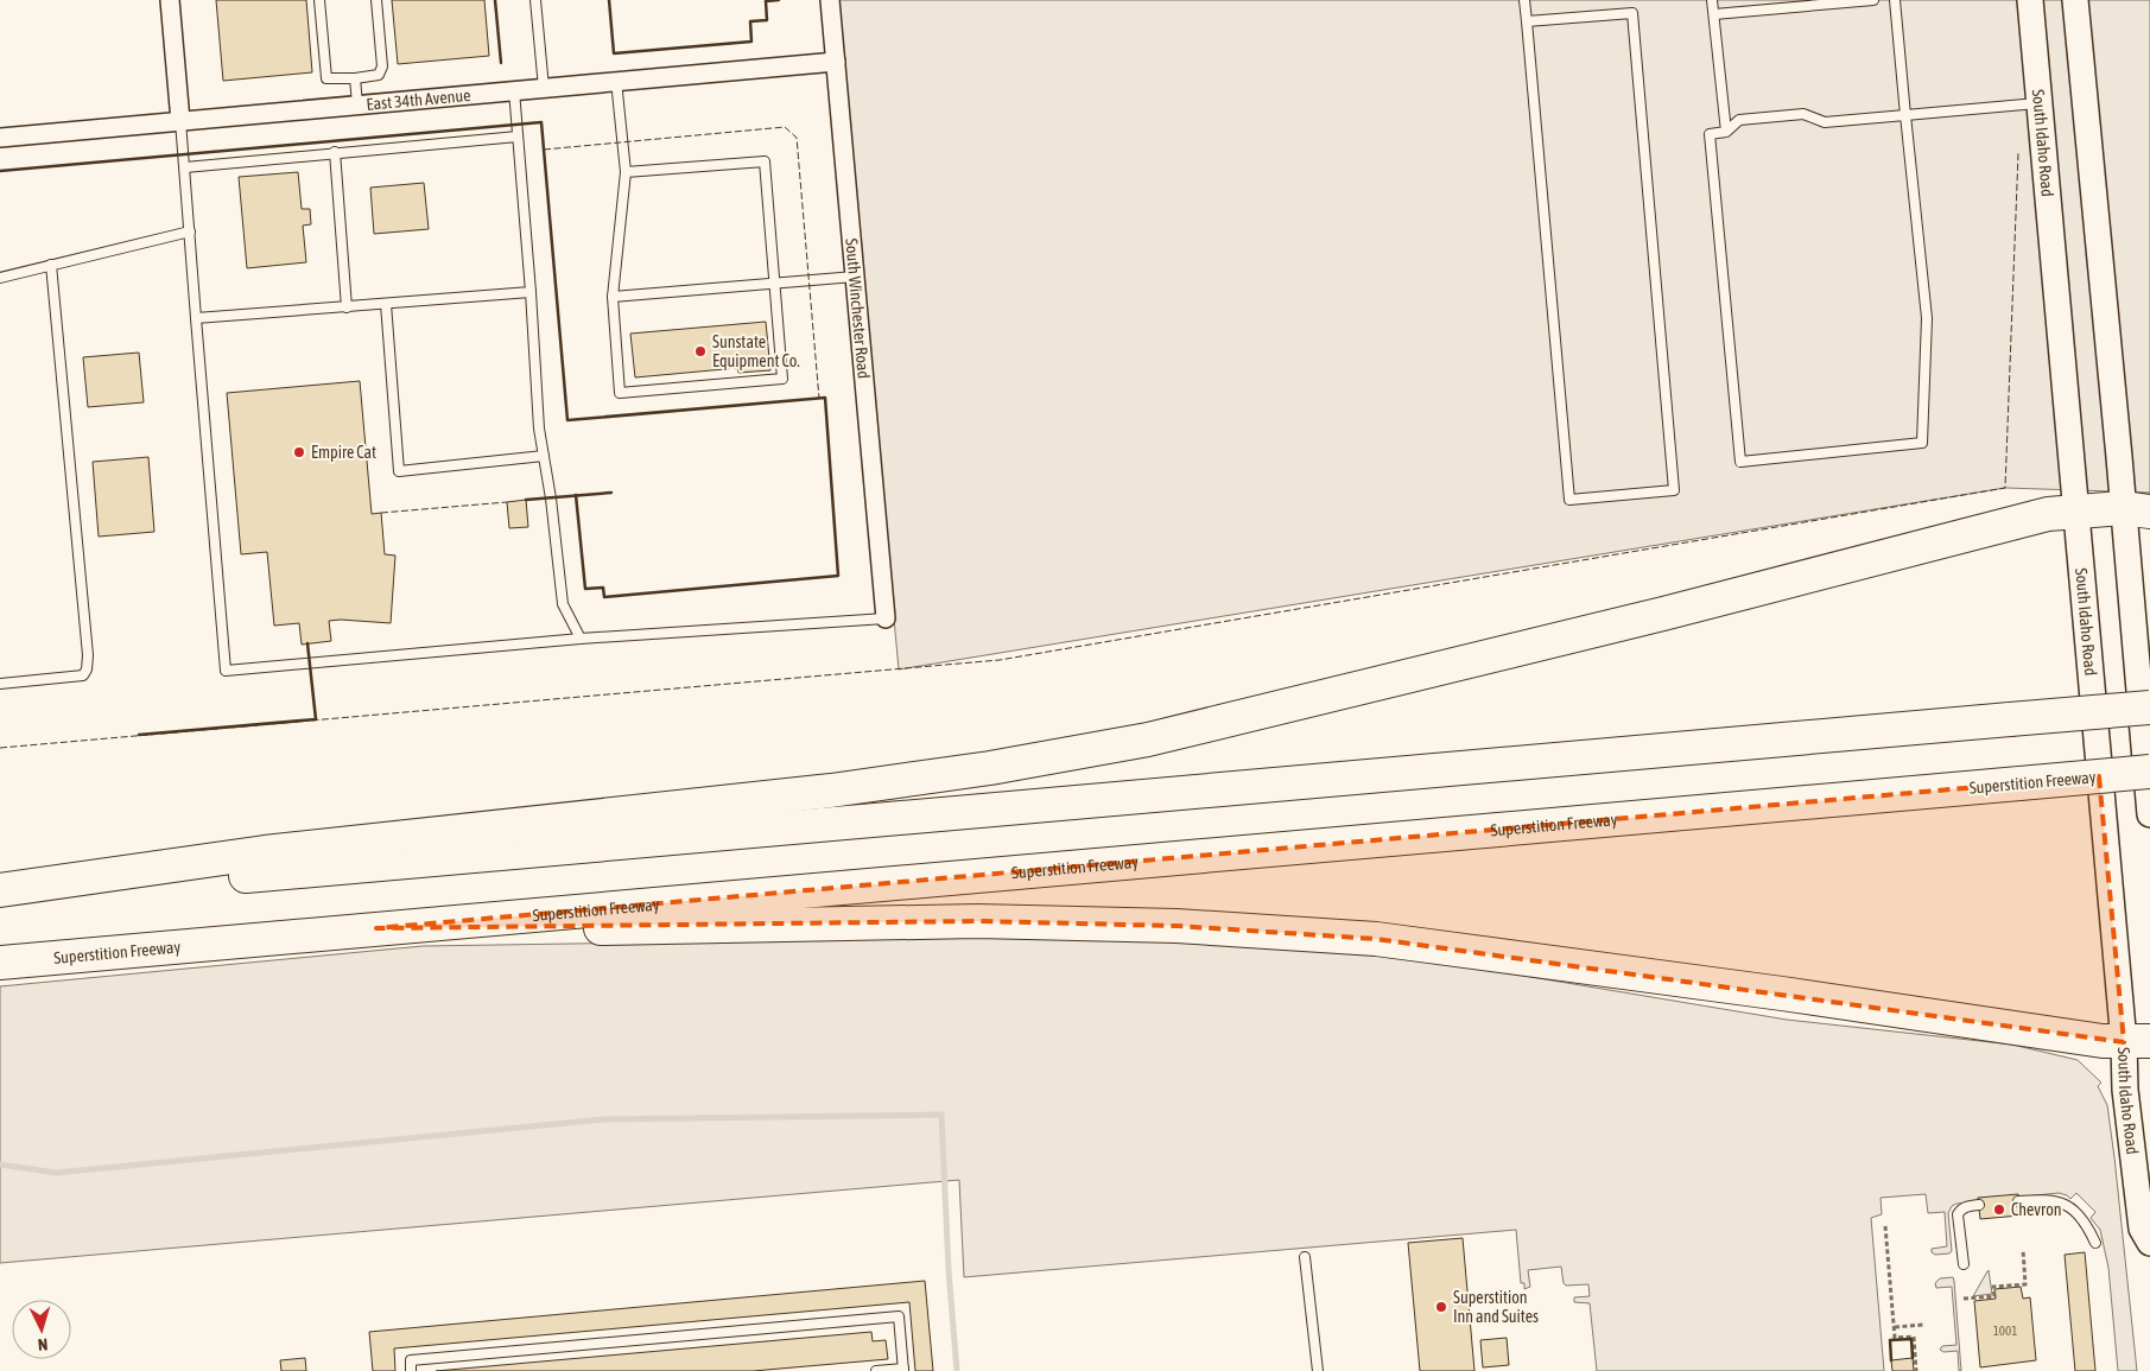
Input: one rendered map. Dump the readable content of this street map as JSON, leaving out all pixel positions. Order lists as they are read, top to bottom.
{
  "streets": {
    "highway": ["Superstition Freeway"],
    "main road": ["South Idaho Road"],
    "street": ["East 34th Avenue", "South Winchester Road"]
  },
  "crossings": [
    ["East 34th Avenue", "South Winchester Road"]
  ],
  "places": [
    "Sunstate Equipment Co.",
    "Empire Cat",
    "Chevron",
    "Superstition Inn and Suites"
  ],
  "house_numbers": ["1001"],
  "north": "bottom"
}
